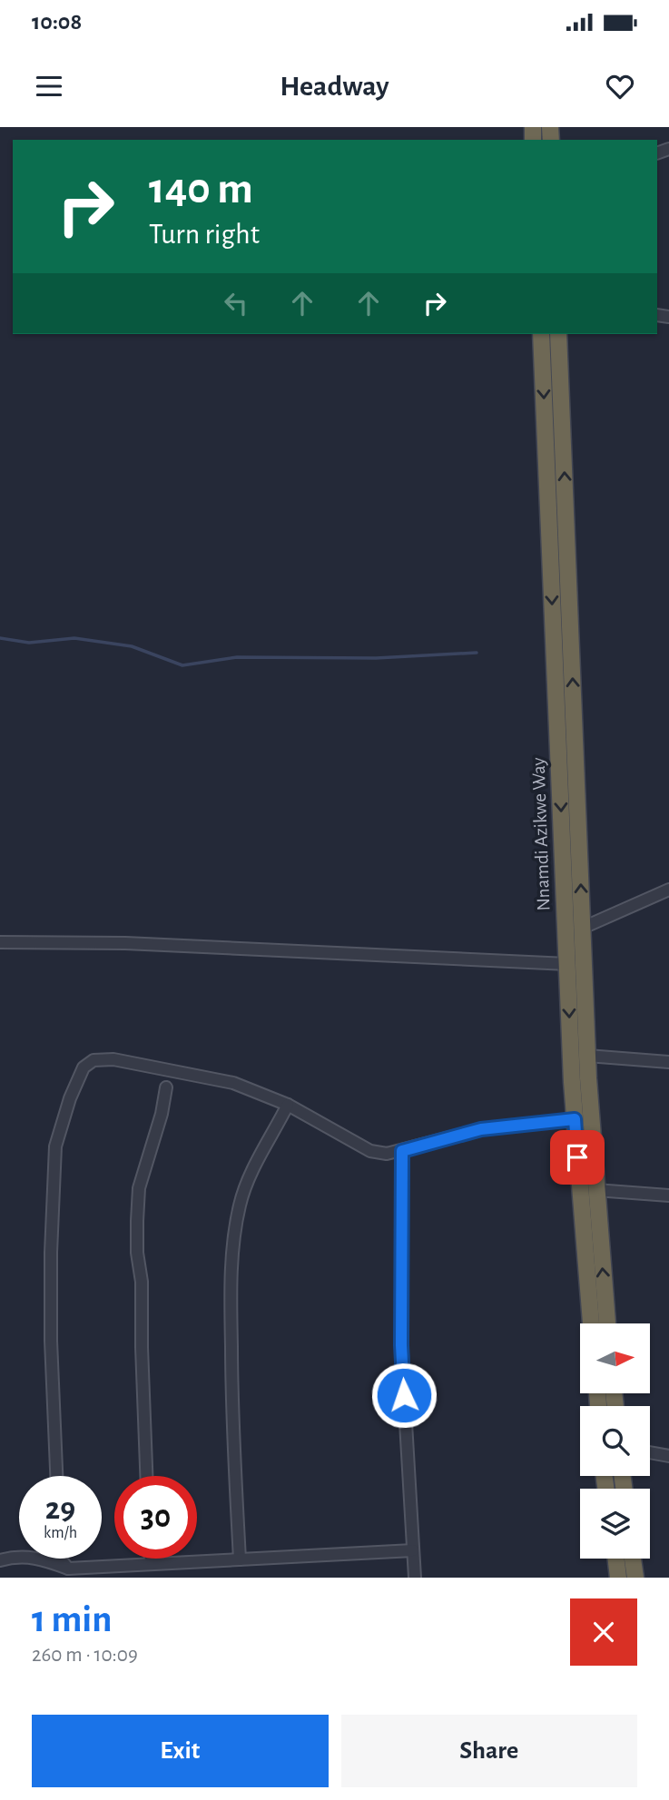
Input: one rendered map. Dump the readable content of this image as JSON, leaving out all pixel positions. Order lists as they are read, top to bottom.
{
  "streets": {
    "highway": ["Nnamdi Azikwe Way"]
  },
  "north": "right",
  "page": {
    "status": "10:08",
    "header": "Headway",
    "turn": ["140 m", "Turn right"],
    "speed": "29 km/h",
    "limit": "30",
    "heading": ["1 min", "260 m · 10:09"],
    "buttons": ["Exit", "Share"]
  }
}
